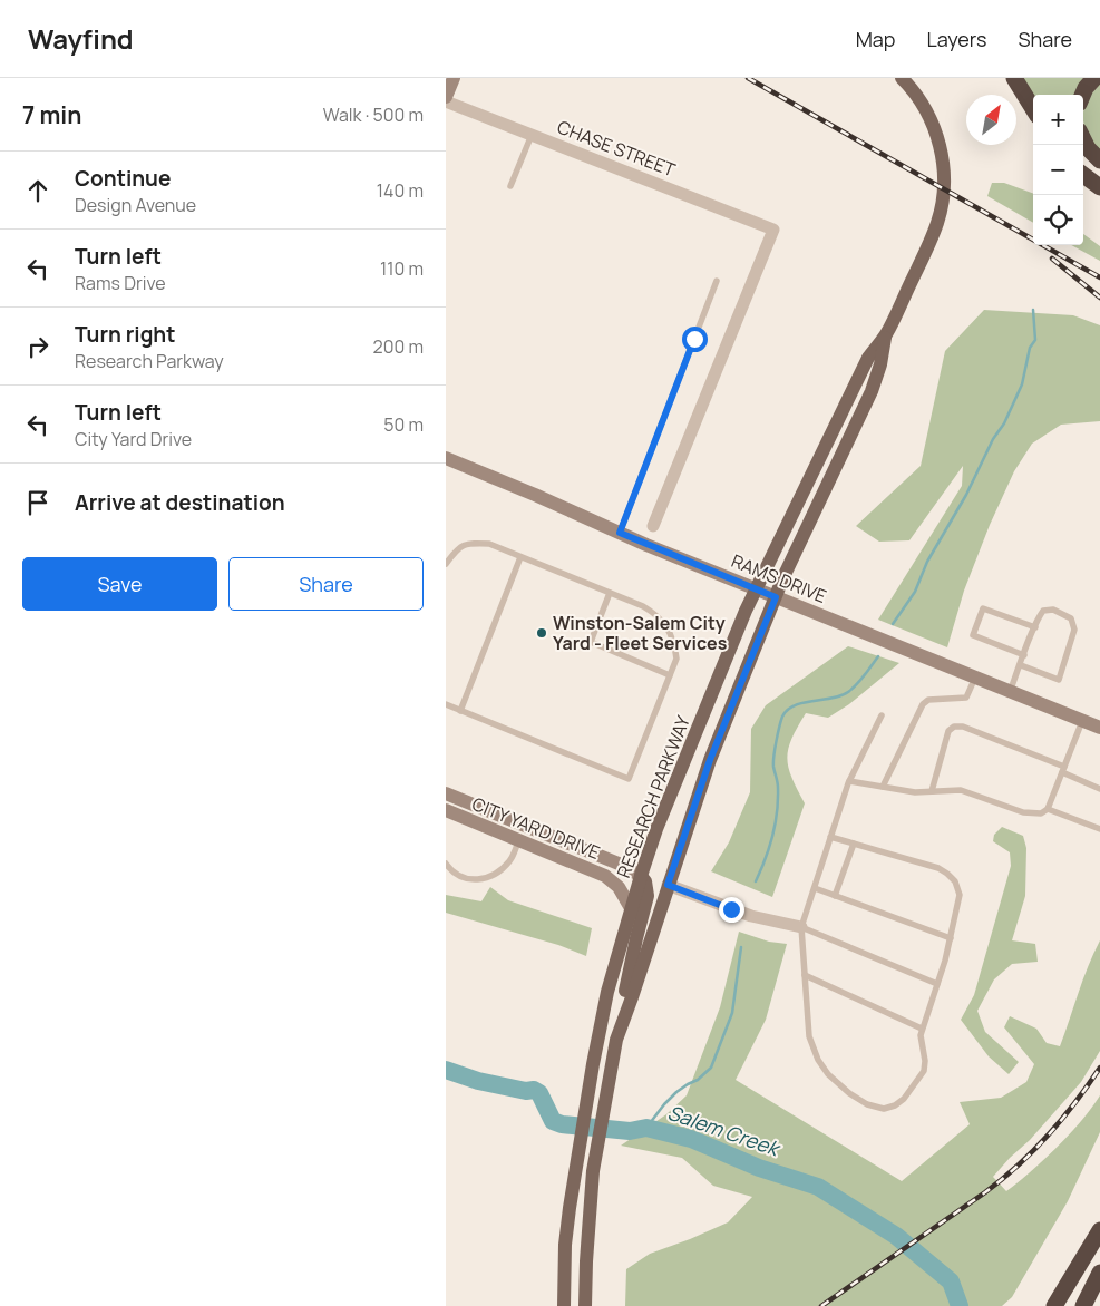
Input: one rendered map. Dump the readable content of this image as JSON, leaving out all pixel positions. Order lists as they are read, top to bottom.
{
  "streets": {
    "main road": ["RAMS DRIVE", "RESEARCH PARKWAY", "CITY YARD DRIVE"],
    "street": ["CHASE STREET"]
  },
  "crossings": [
    ["RAMS DRIVE", "RESEARCH PARKWAY"],
    ["RESEARCH PARKWAY", "CITY YARD DRIVE"]
  ],
  "water": ["Salem Creek"],
  "places": ["Winston-Salem City Yard - Fleet Services"],
  "north": "top right",
  "page": {
    "header": "Wayfind",
    "nav": ["Map", "Layers", "Share"],
    "heading": ["7 min", "Walk · 500 m"],
    "map_buttons": ["+", "−"],
    "list": [
      ["Continue", "Design Avenue", "140 m"],
      ["Turn left", "Rams Drive", "110 m"],
      ["Turn right", "Research Parkway", "200 m"],
      ["Turn left", "City Yard Drive", "50 m"],
      "Arrive at destination"
    ],
    "buttons": ["Save", "Share"]
  }
}
